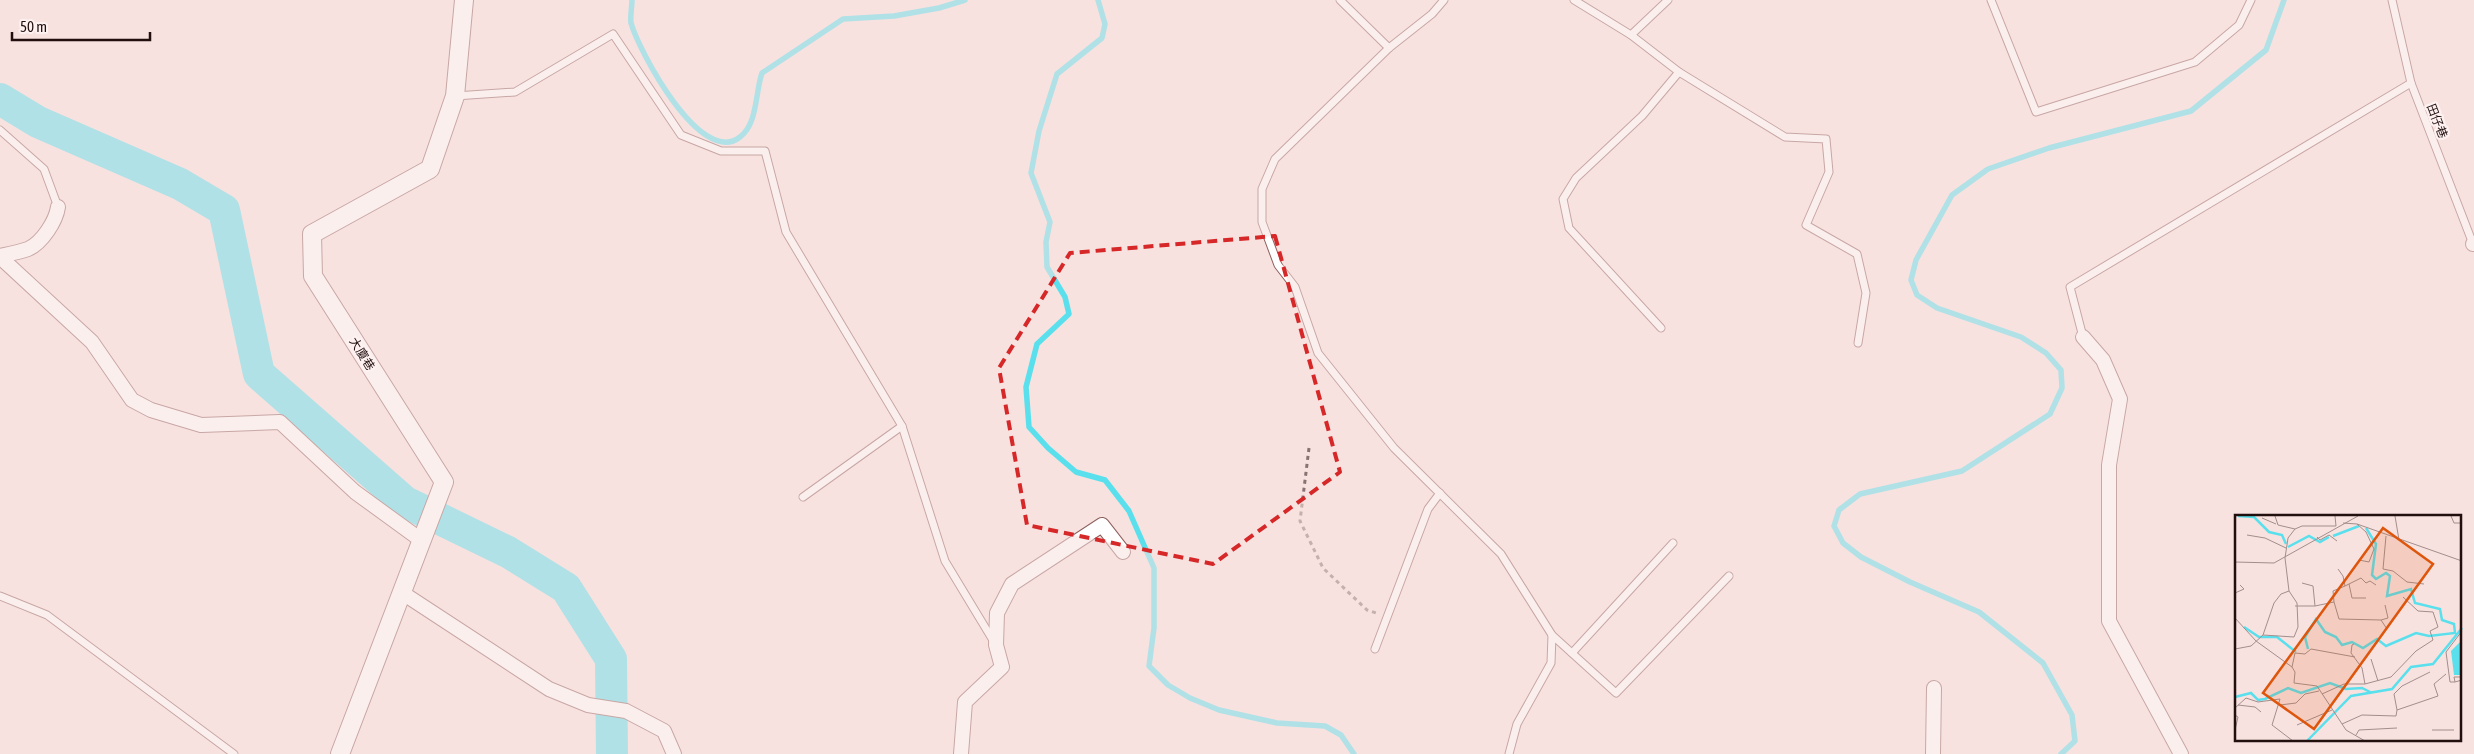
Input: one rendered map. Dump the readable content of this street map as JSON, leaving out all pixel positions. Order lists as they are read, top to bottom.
{
  "streets": {
    "street": ["大廈巷"],
    "lane": ["田仔巷"]
  },
  "scale_bar": "50 m"
}
